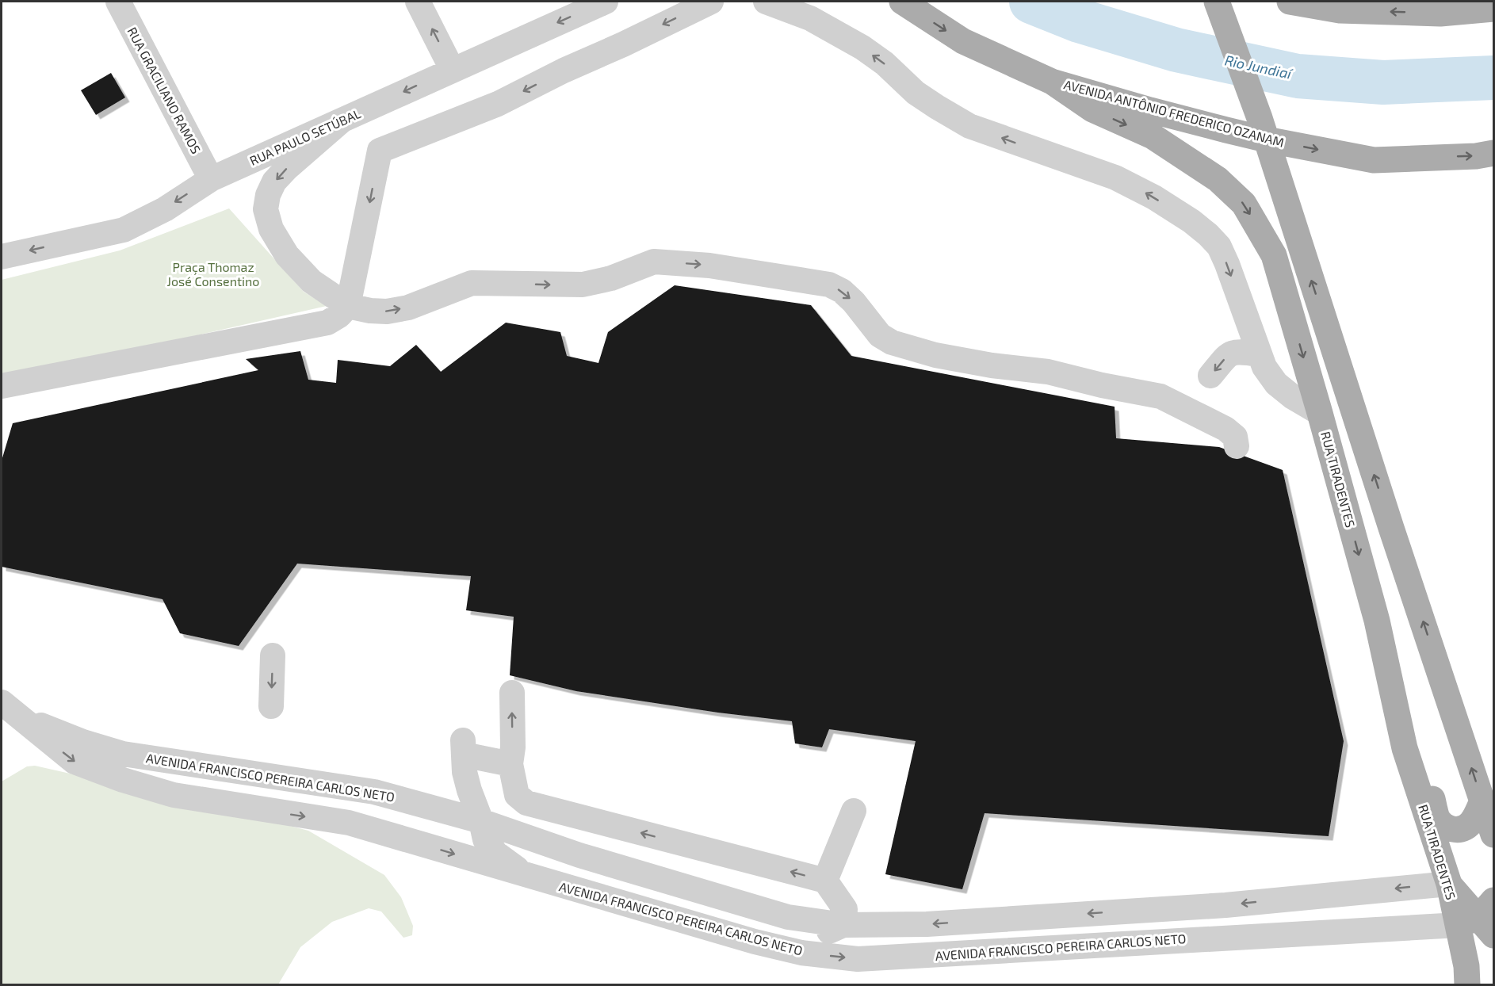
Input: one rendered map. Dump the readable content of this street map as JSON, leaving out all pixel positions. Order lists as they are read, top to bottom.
{
  "streets": {
    "main road": ["AVENIDA ANTÔNIO FREDERICO OZANAM", "RUA TIRADENTES"],
    "street": ["RUA GRACILIANO RAMOS", "RUA PAULO SETÚBAL", "AVENIDA FRANCISCO PEREIRA CARLOS NETO"]
  },
  "crossings": [
    ["RUA GRACILIANO RAMOS", "RUA PAULO SETÚBAL"],
    ["AVENIDA ANTÔNIO FREDERICO OZANAM", "RUA TIRADENTES"],
    ["RUA TIRADENTES", "AVENIDA FRANCISCO PEREIRA CARLOS NETO"]
  ],
  "water": ["Rio Jundiaí"],
  "parks": ["Praça Thomaz José Consentino"]
}
